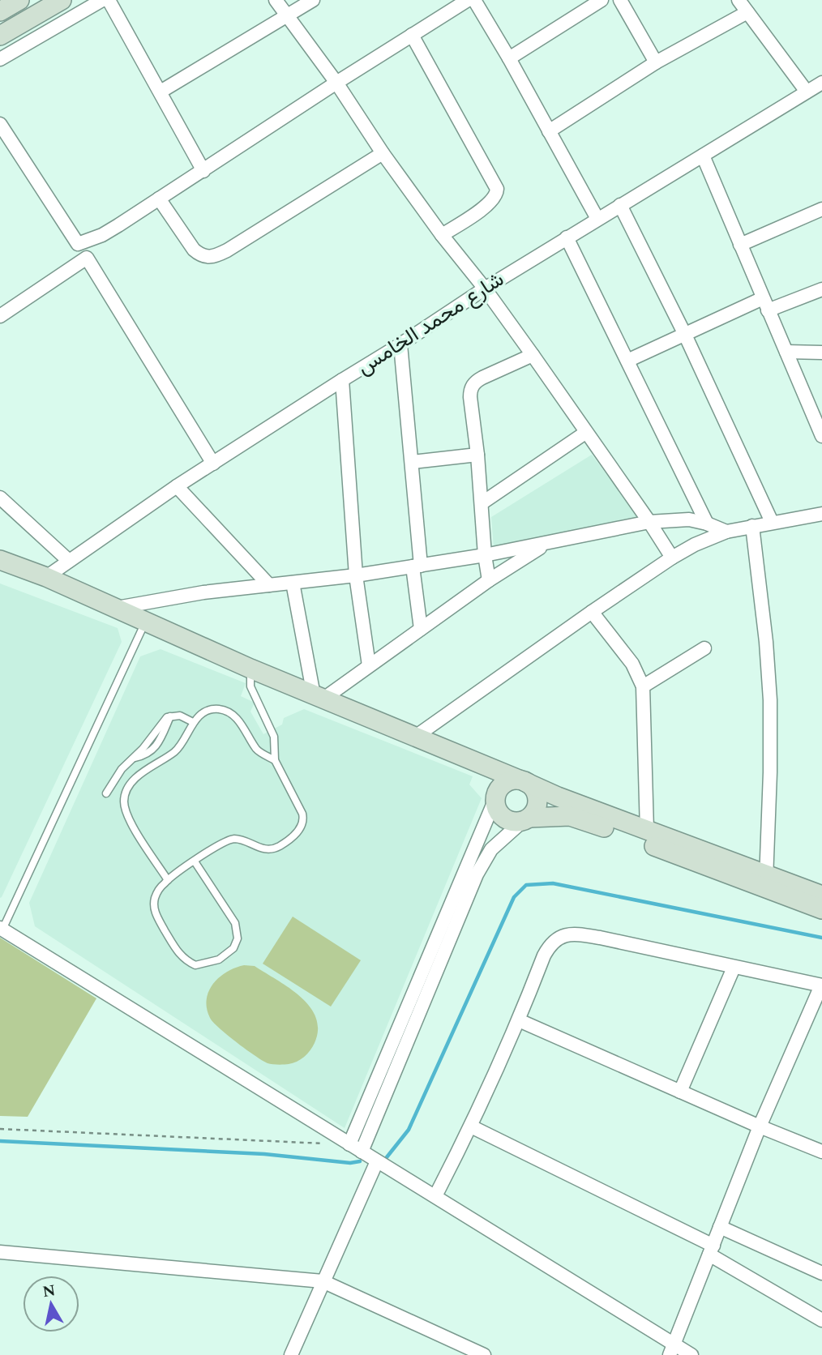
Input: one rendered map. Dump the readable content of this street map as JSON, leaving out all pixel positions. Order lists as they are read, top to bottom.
{
  "streets": {
    "street": ["شارع محمد الخامس"]
  },
  "north": "top"
}
